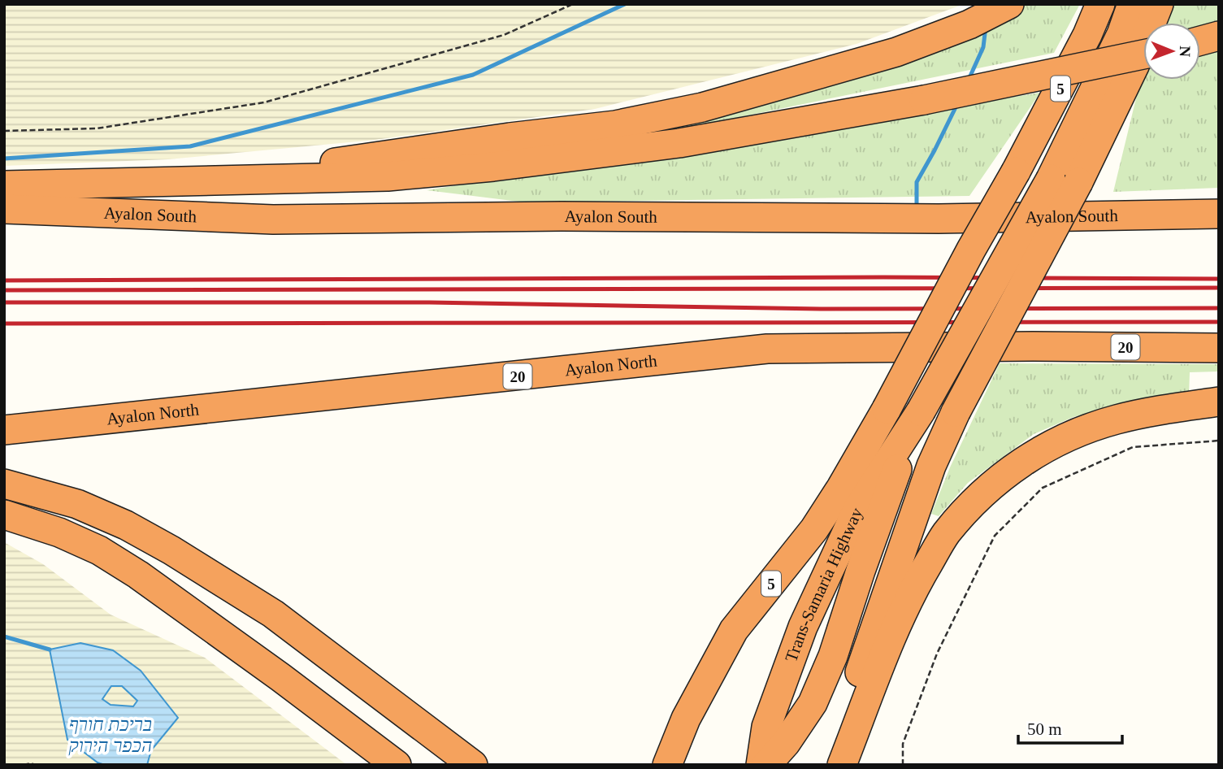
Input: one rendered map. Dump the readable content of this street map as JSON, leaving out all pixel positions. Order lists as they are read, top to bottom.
{
  "streets": {
    "highway": [
      "5",
      "Ayalon South",
      "20",
      "Ayalon North",
      "Trans-Samaria Highway"
    ]
  },
  "water": ["בריכת חורף הכפר הירוק"],
  "scale_bar": "50 m",
  "north": "right"
}
